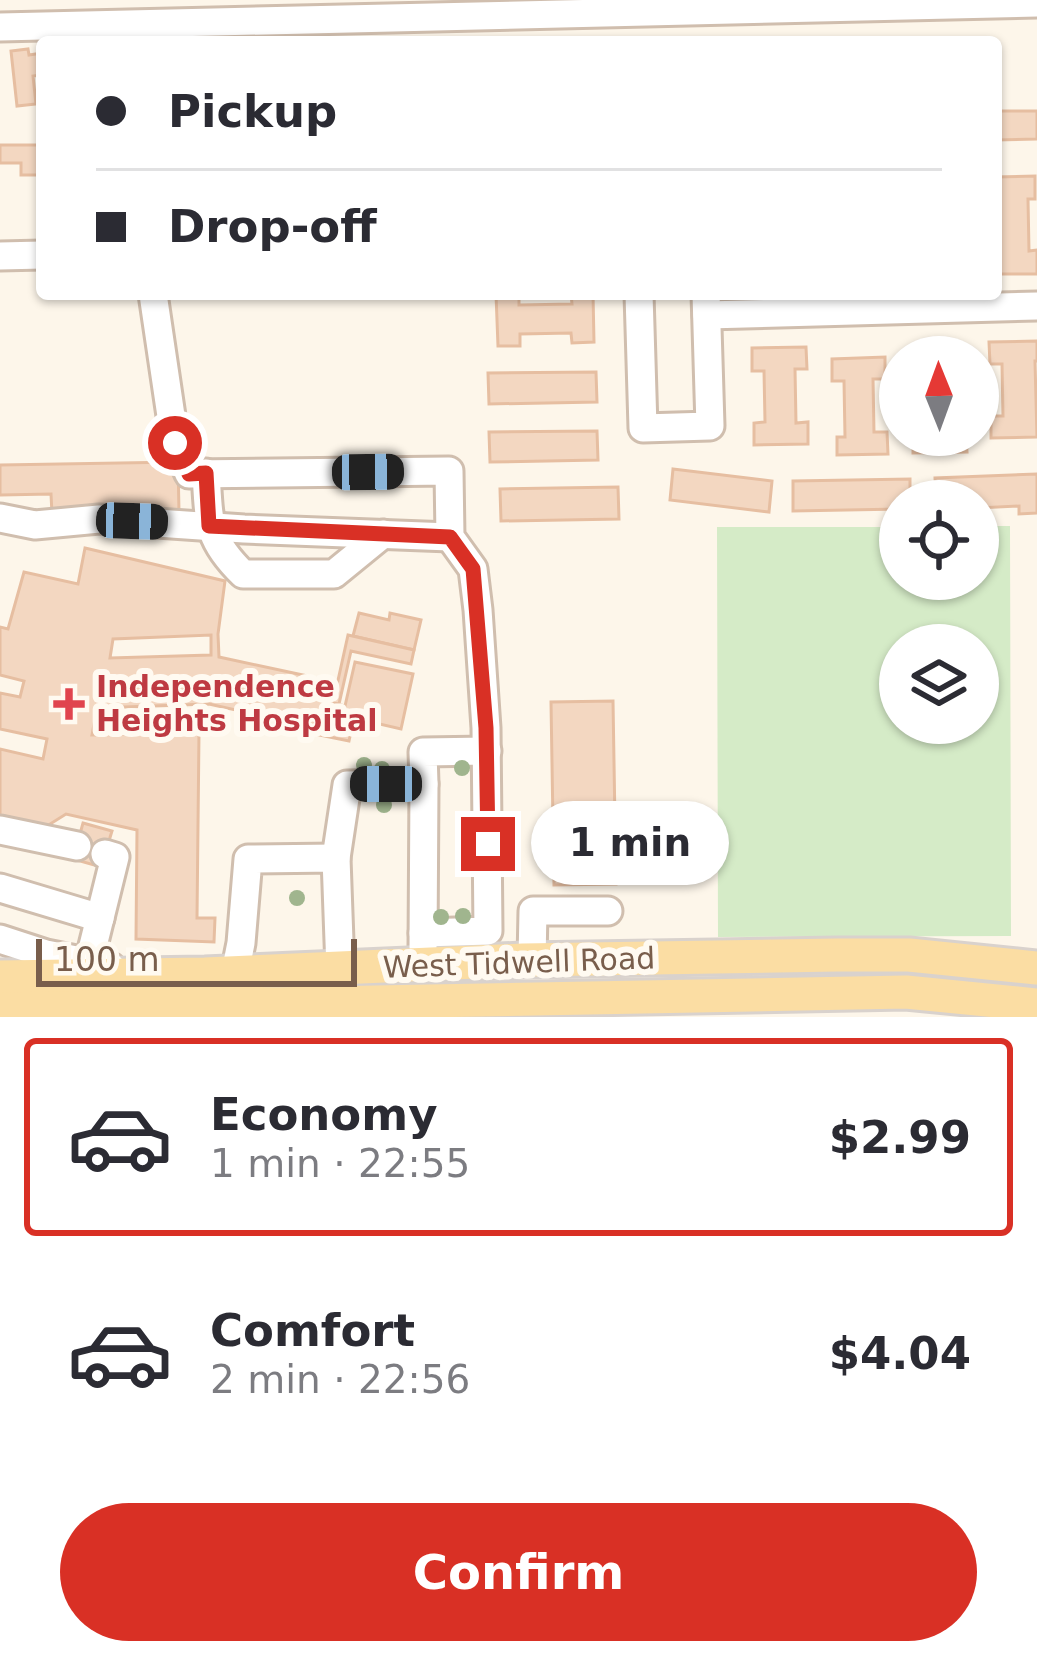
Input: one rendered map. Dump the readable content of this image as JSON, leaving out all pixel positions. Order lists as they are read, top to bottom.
{
  "streets": {
    "main road": ["West Tidwell Road"]
  },
  "places": {
    "health": ["Independence Heights Hospital"]
  },
  "scale_bar": "100 m",
  "north": "top",
  "page": {
    "banner": ["Pickup", "Drop-off"],
    "bubble": "1 min",
    "scale": "100 m",
    "list": [
      {
        "name": "Economy",
        "note": "1 min · 22:55",
        "value": "$2.99"
      },
      {
        "name": "Comfort",
        "note": "2 min · 22:56",
        "value": "$4.04"
      }
    ],
    "buttons": "Confirm"
  }
}
